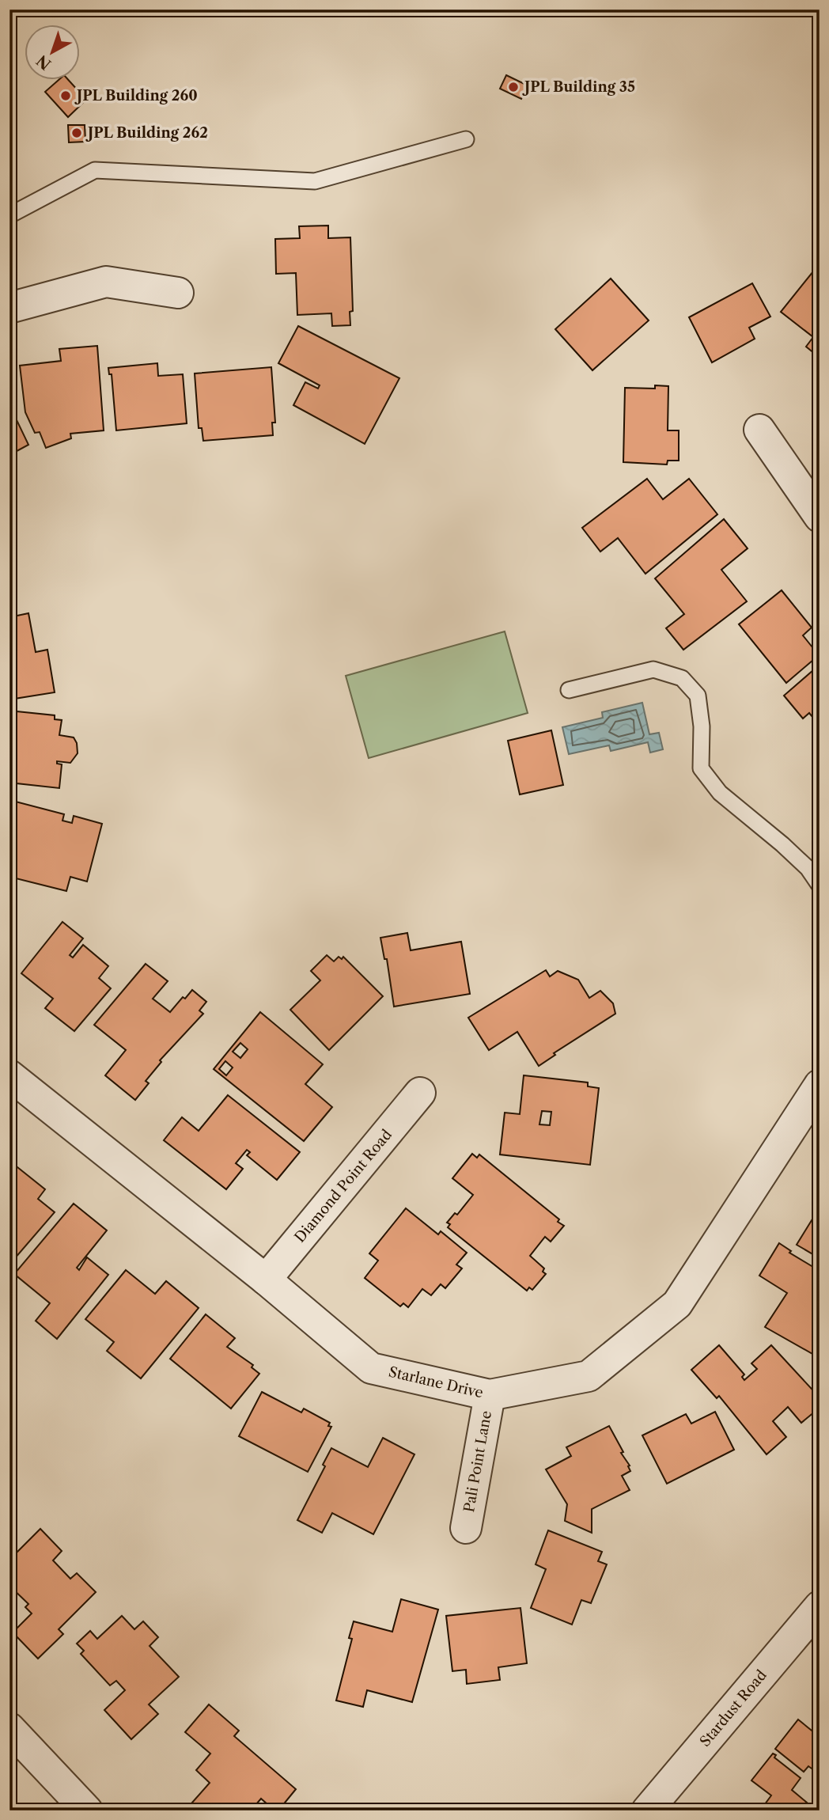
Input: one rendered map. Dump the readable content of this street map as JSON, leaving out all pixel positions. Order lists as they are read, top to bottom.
{
  "streets": {
    "street": [
      "Diamond Point Road",
      "Starlane Drive",
      "Pali Point Lane",
      "Stardust Road"
    ]
  },
  "crossings": [
    ["Diamond Point Road", "Starlane Drive"],
    ["Starlane Drive", "Pali Point Lane"]
  ],
  "places": ["JPL Building 35", "JPL Building 260", "JPL Building 262"],
  "north": "bottom left"
}
